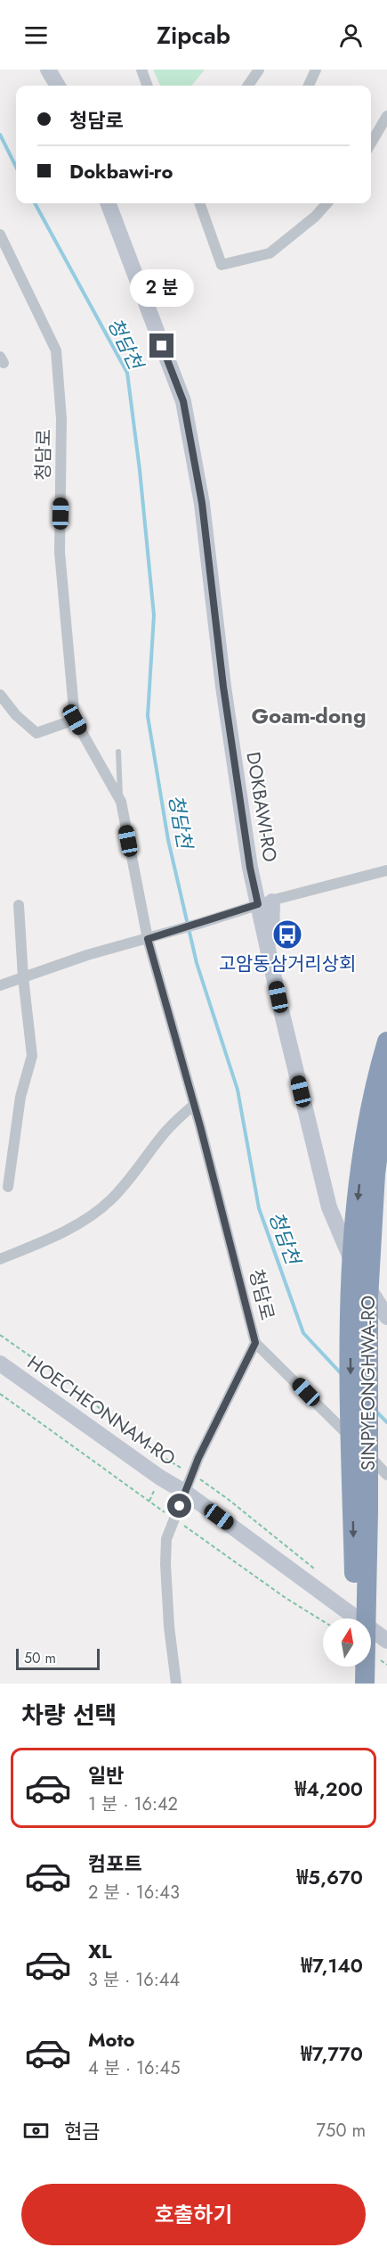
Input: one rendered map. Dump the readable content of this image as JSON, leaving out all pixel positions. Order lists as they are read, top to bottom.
{
  "streets": {
    "highway": ["SINPYEONGHWA-RO"],
    "main road": ["DOKBAWI-RO", "HOECHEONNAM-RO"],
    "street": ["청담로"]
  },
  "crossings": [
    ["청담로", "HOECHEONNAM-RO"]
  ],
  "districts": ["Goam-dong"],
  "water": ["청담천"],
  "places": {
    "bus stop": ["고암동삼거리상회"]
  },
  "scale_bar": "50 m",
  "north": "top",
  "page": {
    "header": "Zipcab",
    "banner": ["청담로", "Dokbawi-ro"],
    "bubble": "2 분",
    "scale": "50 m",
    "heading": "차량 선택",
    "list": [
      {
        "name": "일반",
        "note": "1 분 · 16:42",
        "value": "₩4,200"
      },
      {
        "name": "컴포트",
        "note": "2 분 · 16:43",
        "value": "₩5,670"
      },
      {
        "name": "XL",
        "note": "3 분 · 16:44",
        "value": "₩7,140"
      },
      {
        "name": "Moto",
        "note": "4 분 · 16:45",
        "value": "₩7,770"
      }
    ],
    "pay": ["현금", "750 m"],
    "buttons": "호출하기"
  }
}
